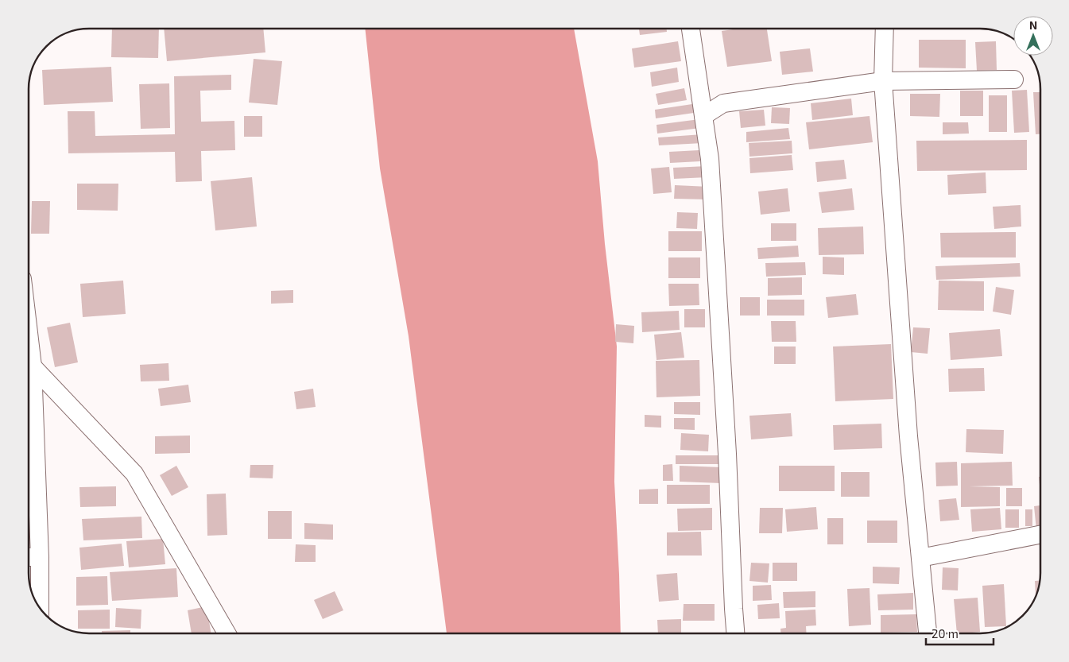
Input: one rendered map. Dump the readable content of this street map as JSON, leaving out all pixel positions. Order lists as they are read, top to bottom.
{
  "scale_bar": "20 m",
  "north": "top"
}
